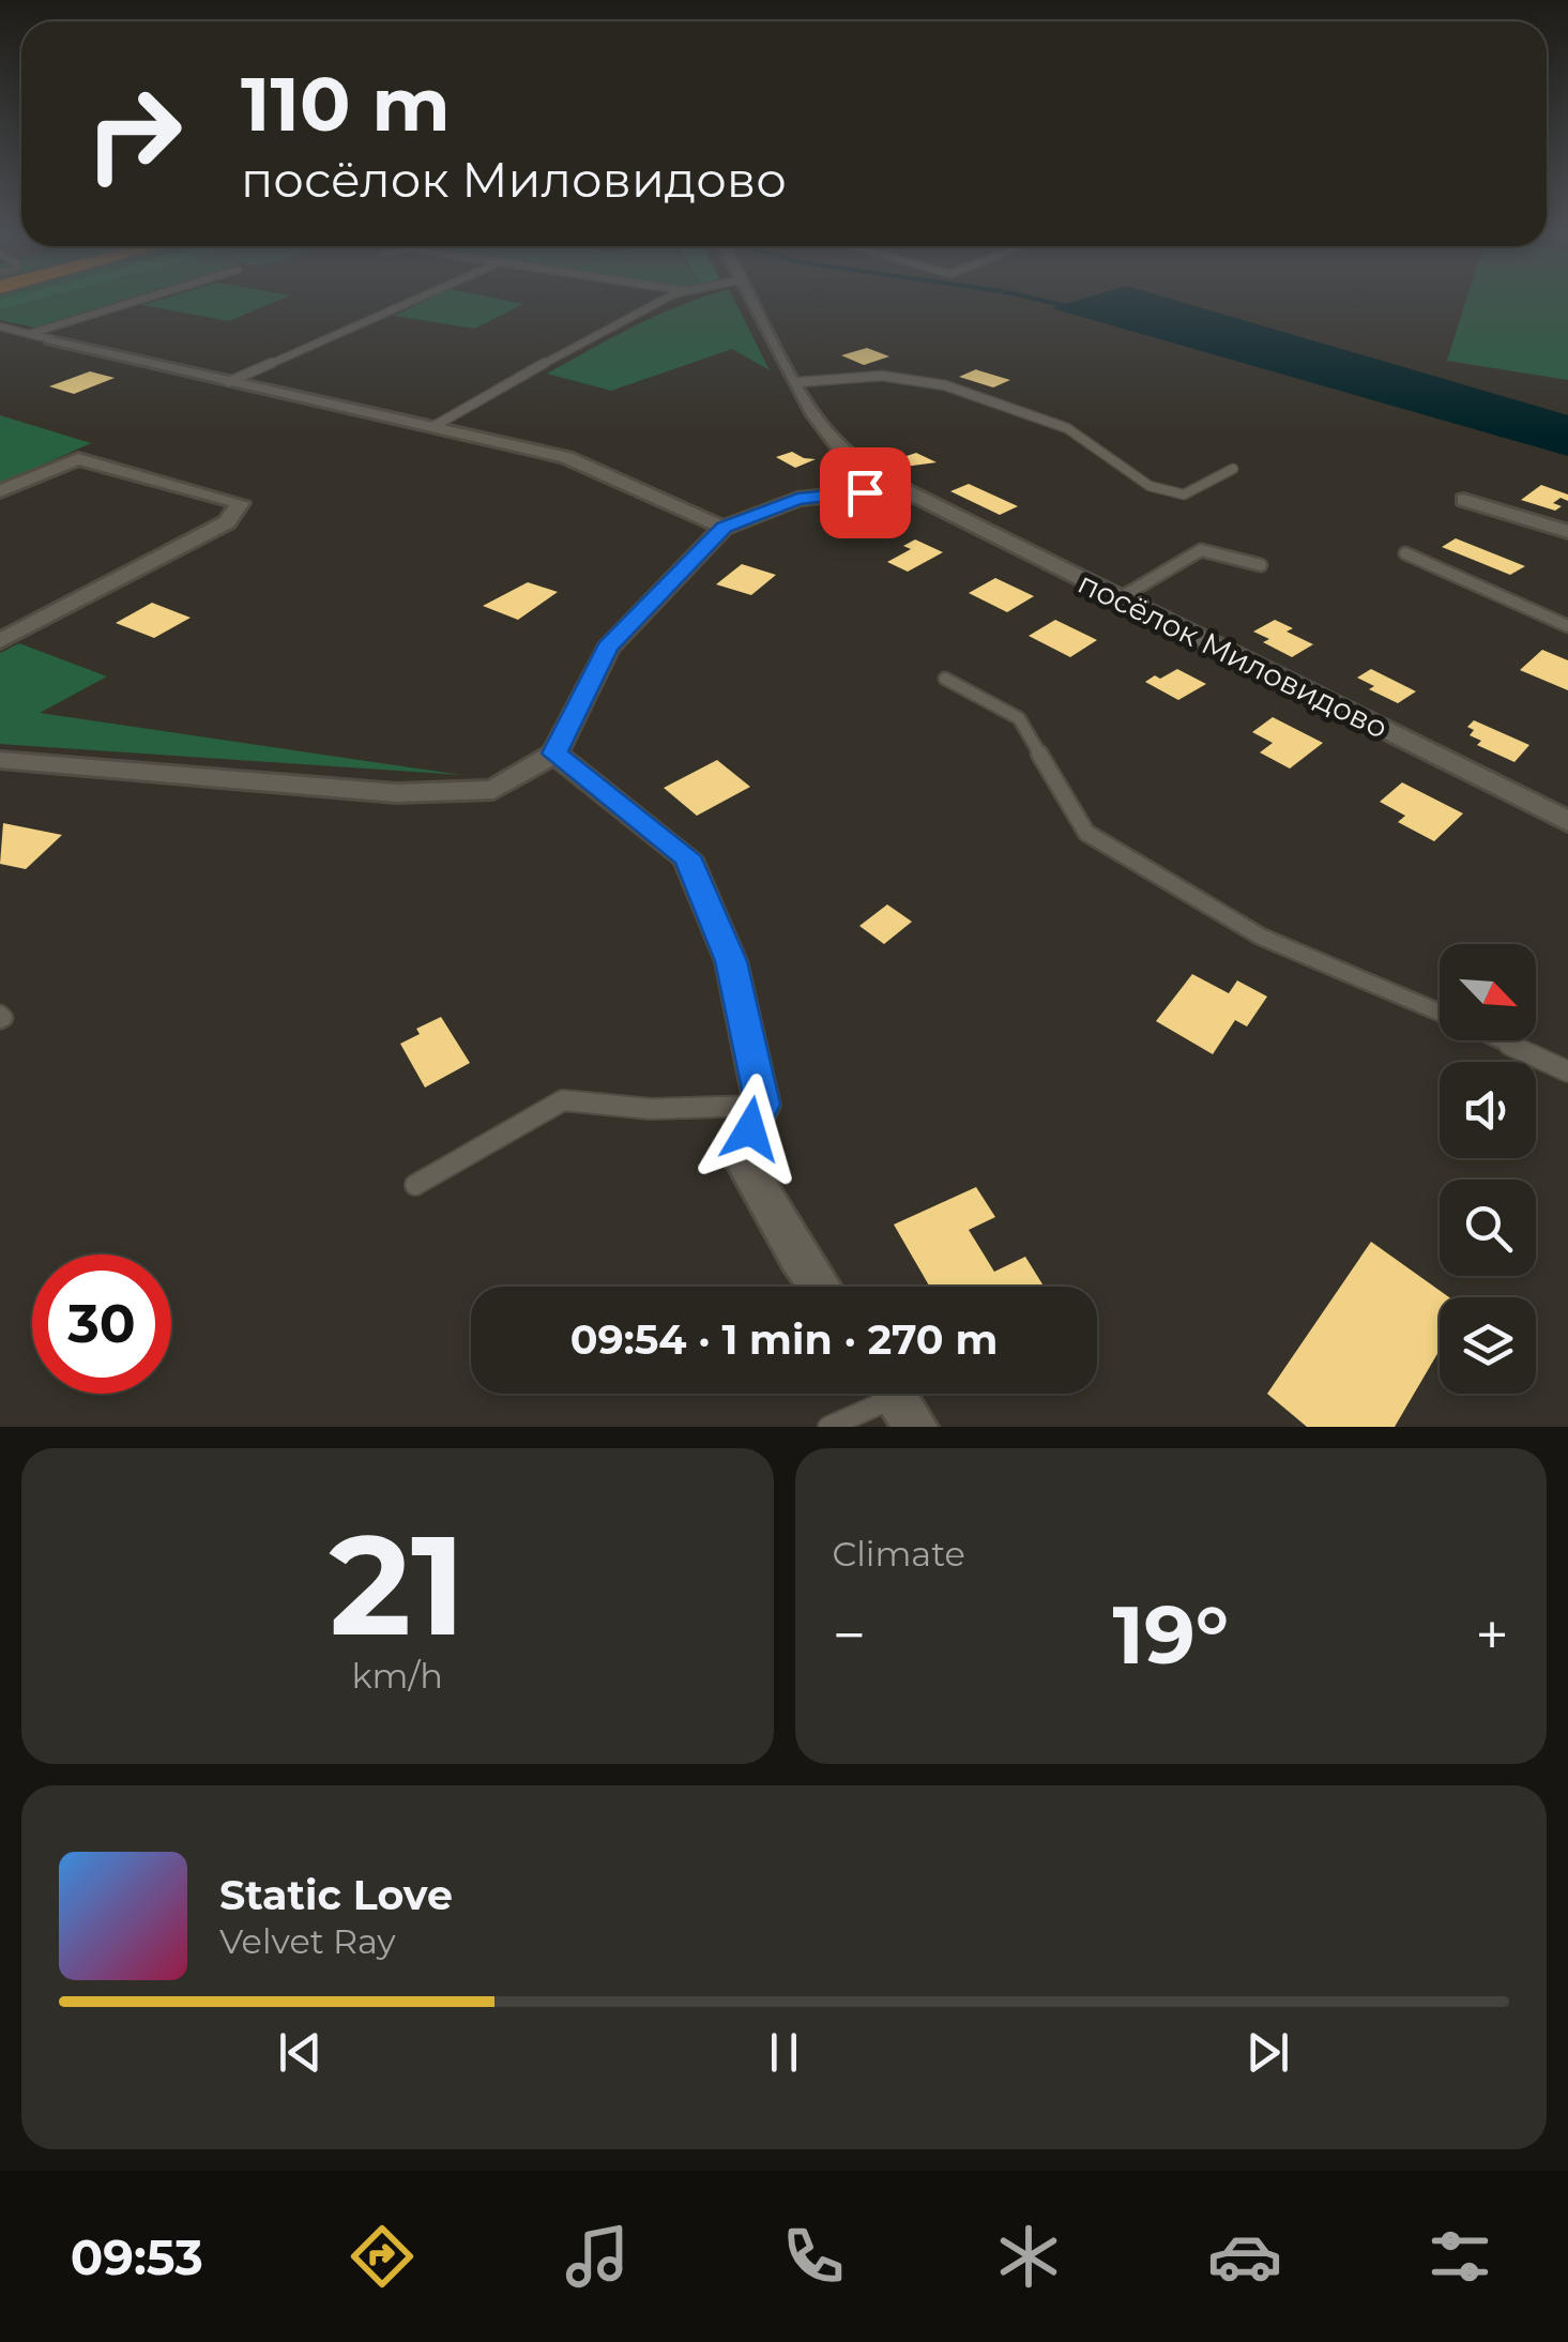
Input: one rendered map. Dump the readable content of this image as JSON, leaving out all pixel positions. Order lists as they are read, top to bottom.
{
  "streets": {
    "street": ["посёлок Миловидово"]
  },
  "north": "bottom right",
  "page": {
    "turn": ["110 m", "посёлок Миловидово"],
    "limit": "30",
    "trip": "09:54 · 1 min · 270 m",
    "tile": [
      ["21", "km/h"],
      "Climate"
    ],
    "heat": ["−", "19°", "+"],
    "song": ["Static Love", "Velvet Ray"],
    "tabs": "09:53"
  }
}
